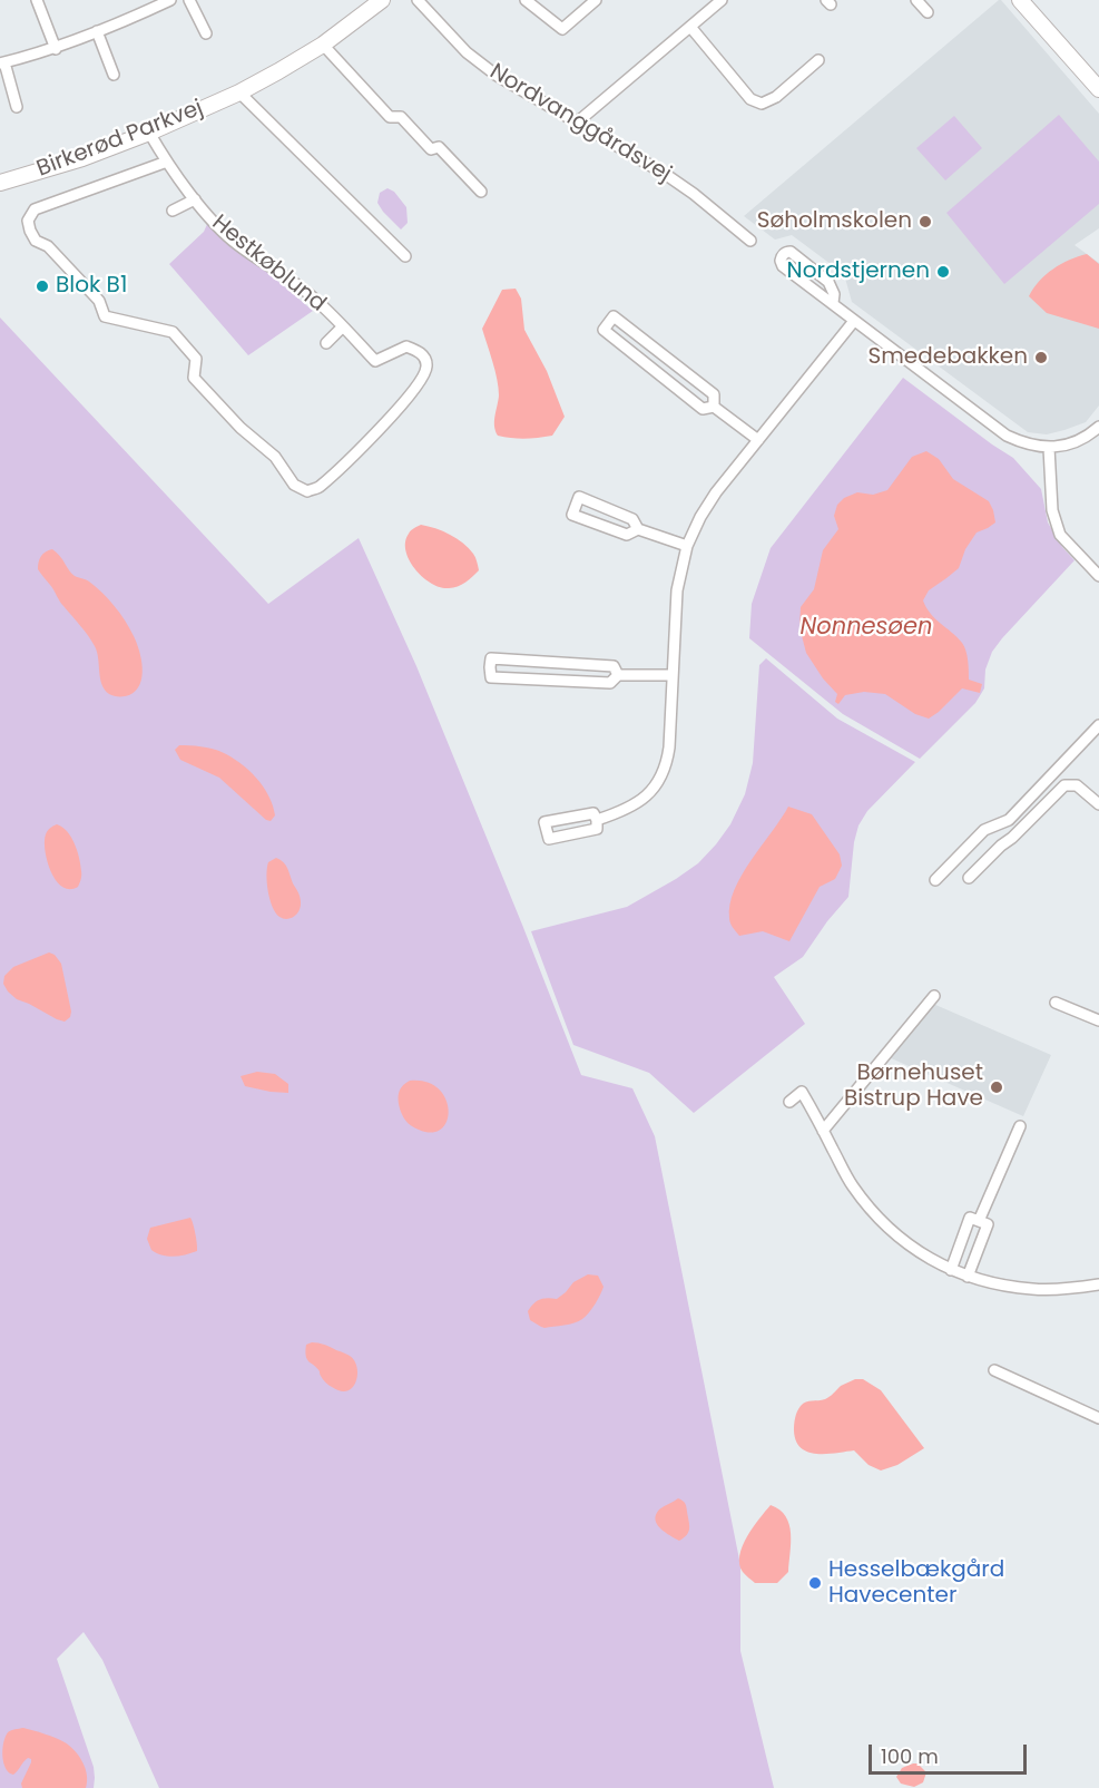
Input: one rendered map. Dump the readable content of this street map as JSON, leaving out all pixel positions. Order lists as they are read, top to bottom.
{
  "streets": {
    "street": ["Nordvanggårdsvej", "Birkerød Parkvej", "Hestkøblund"]
  },
  "crossings": [
    ["Birkerød Parkvej", "Hestkøblund"]
  ],
  "water": ["Nonnesøen"],
  "places": [
    "Søholmskolen",
    "Nordstjernen",
    "Blok B1",
    "Smedebakken",
    "Børnehuset Bistrup Have",
    "Hesselbækgård Havecenter"
  ],
  "scale_bar": "100 m"
}
